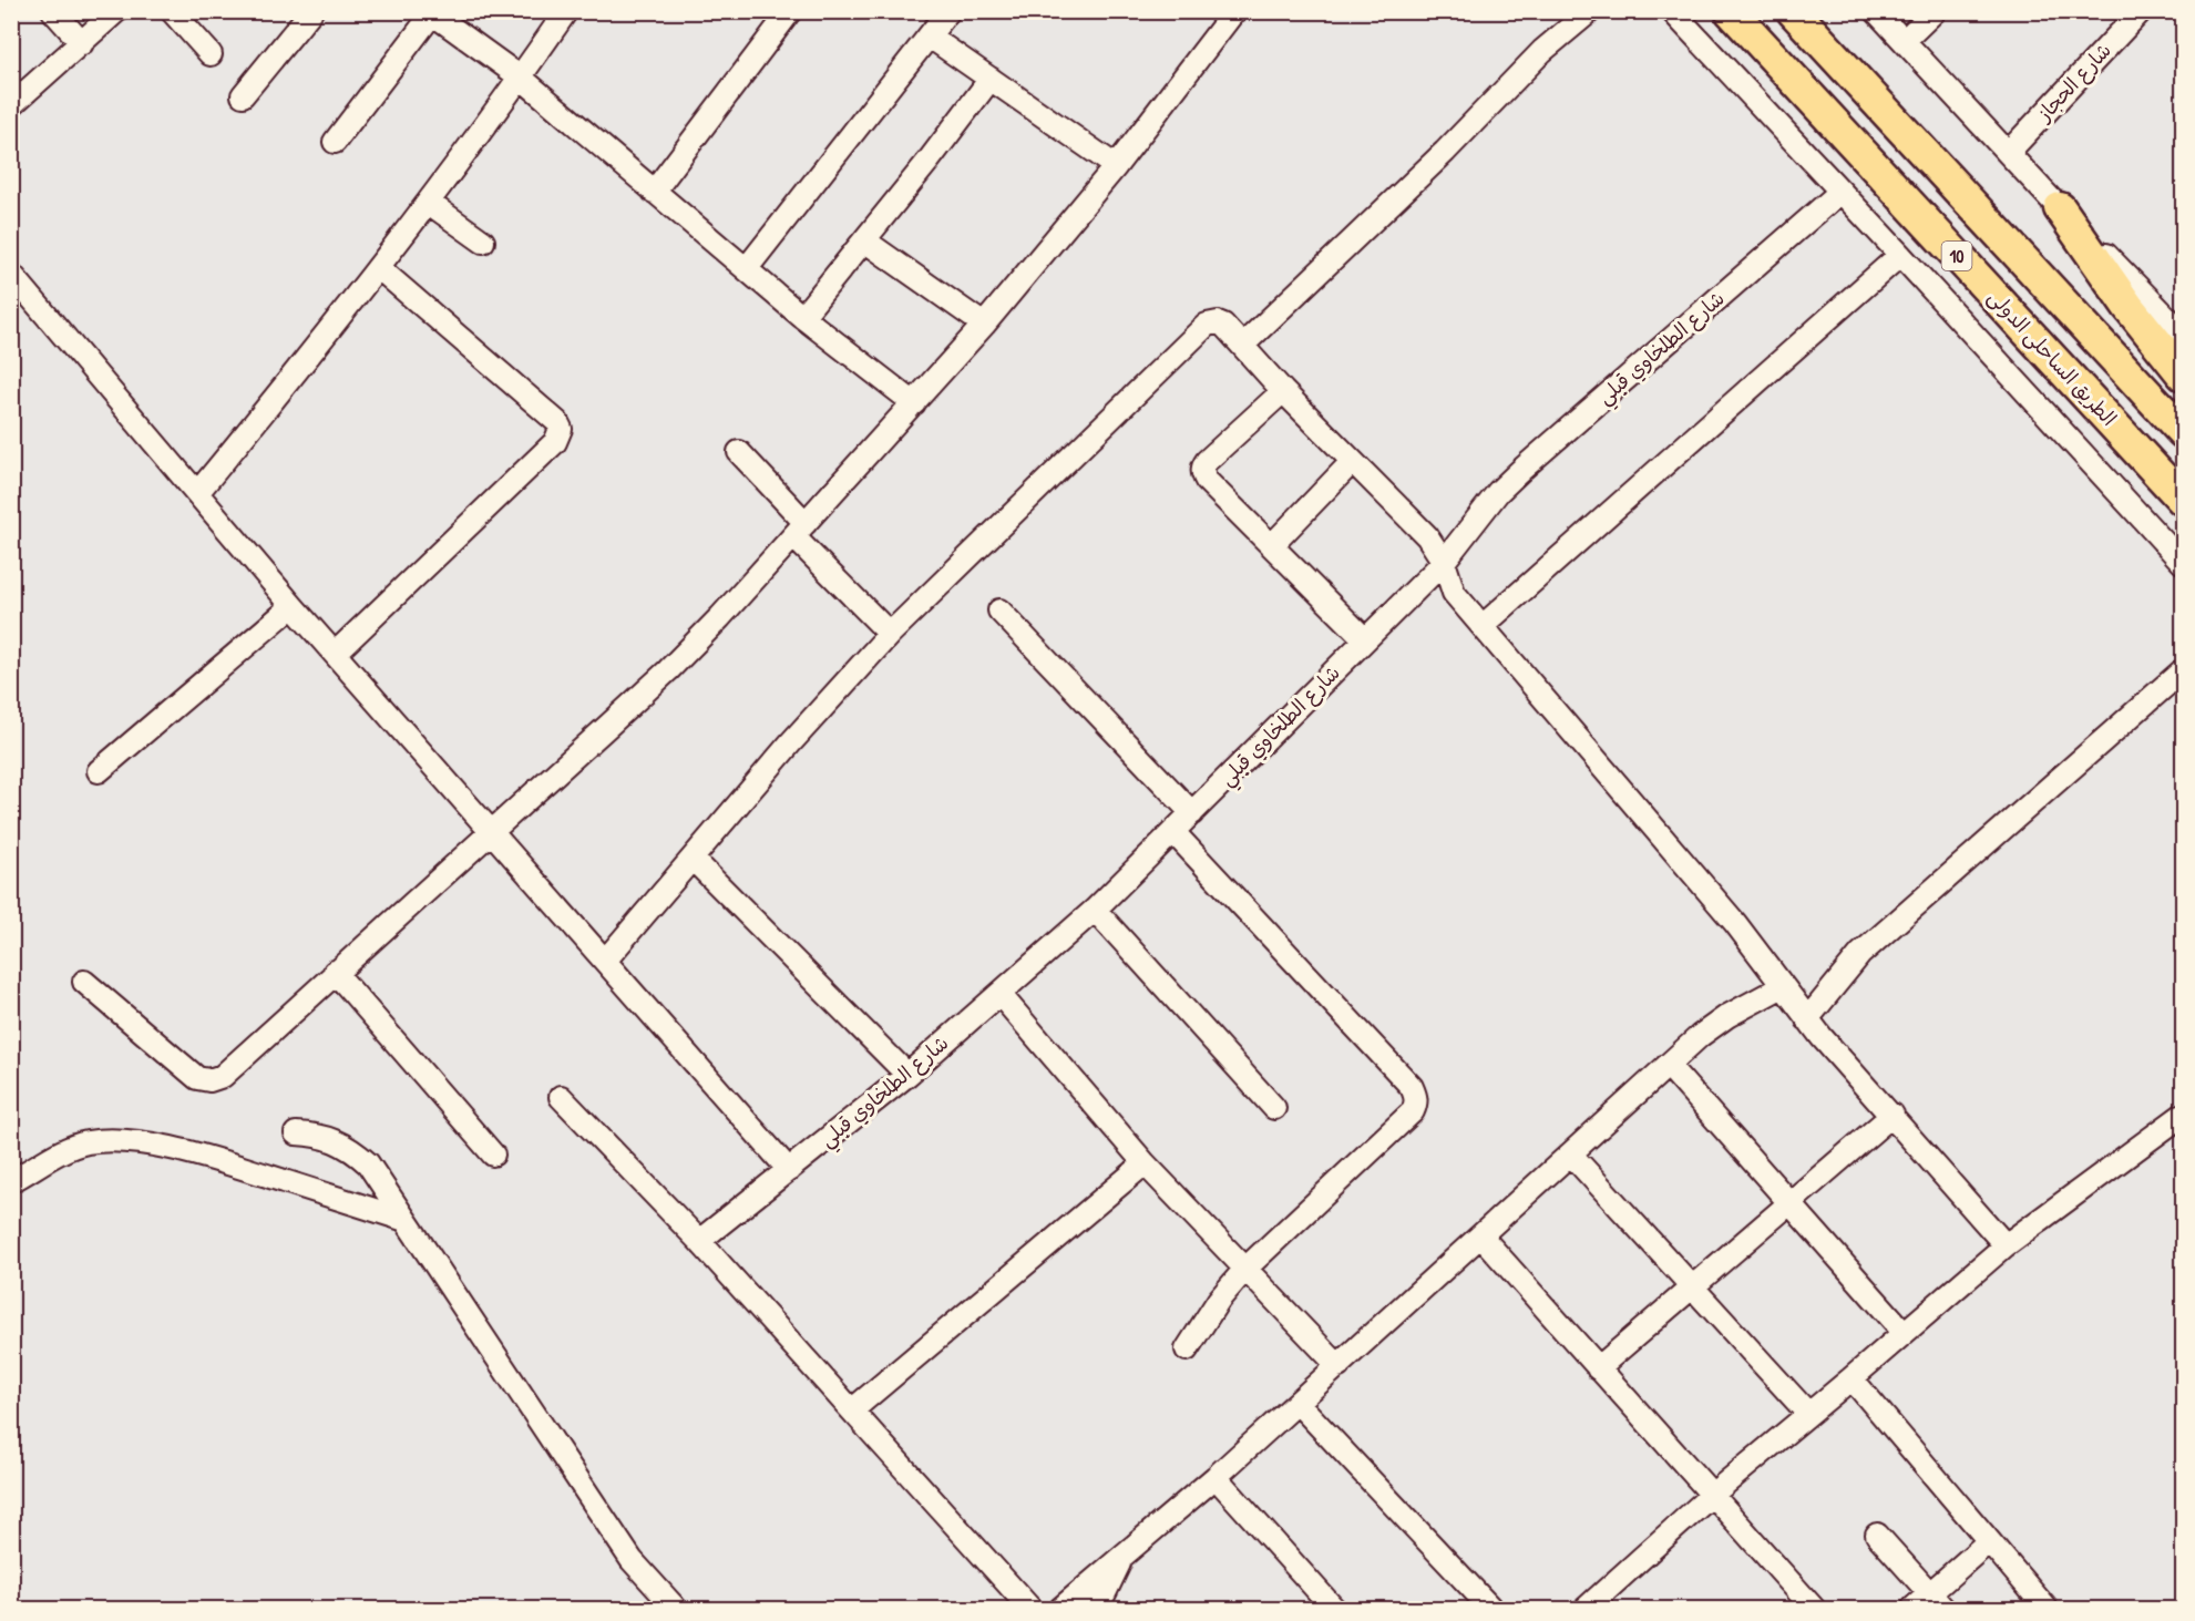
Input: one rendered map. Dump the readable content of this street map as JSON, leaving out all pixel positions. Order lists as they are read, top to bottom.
{
  "streets": {
    "highway": ["10", "الطريق الساحلى الدولى"],
    "street": ["شارع الحجاز", "شارع الطلخاوي قبلي"]
  }
}
